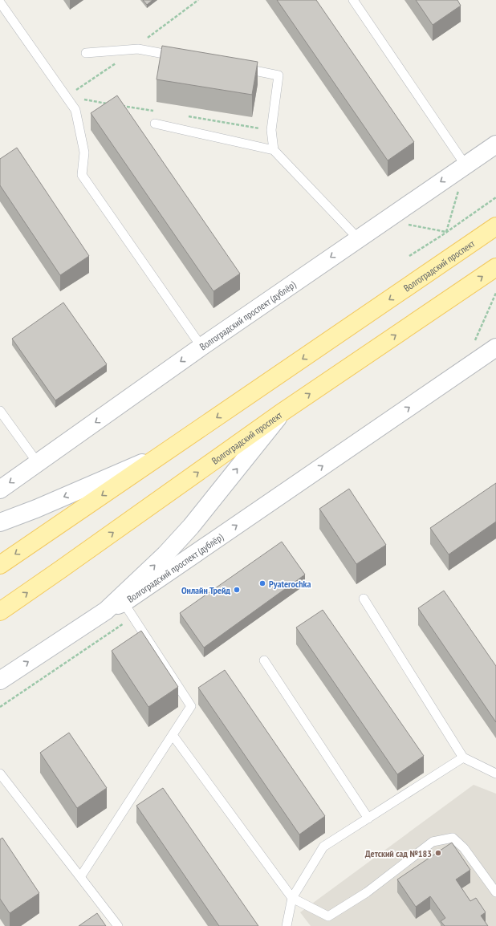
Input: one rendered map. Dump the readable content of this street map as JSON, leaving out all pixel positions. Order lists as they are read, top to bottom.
{
  "streets": {
    "main road": ["Волгоградский проспект"],
    "street": ["Волгоградский проспект (дублёр)"]
  },
  "crossings": [
    ["Волгоградский проспект", "Волгоградский проспект (дублёр)"]
  ],
  "places": ["Pyaterochka", "Онлайн Трейд", "Детский сад №183"]
}
